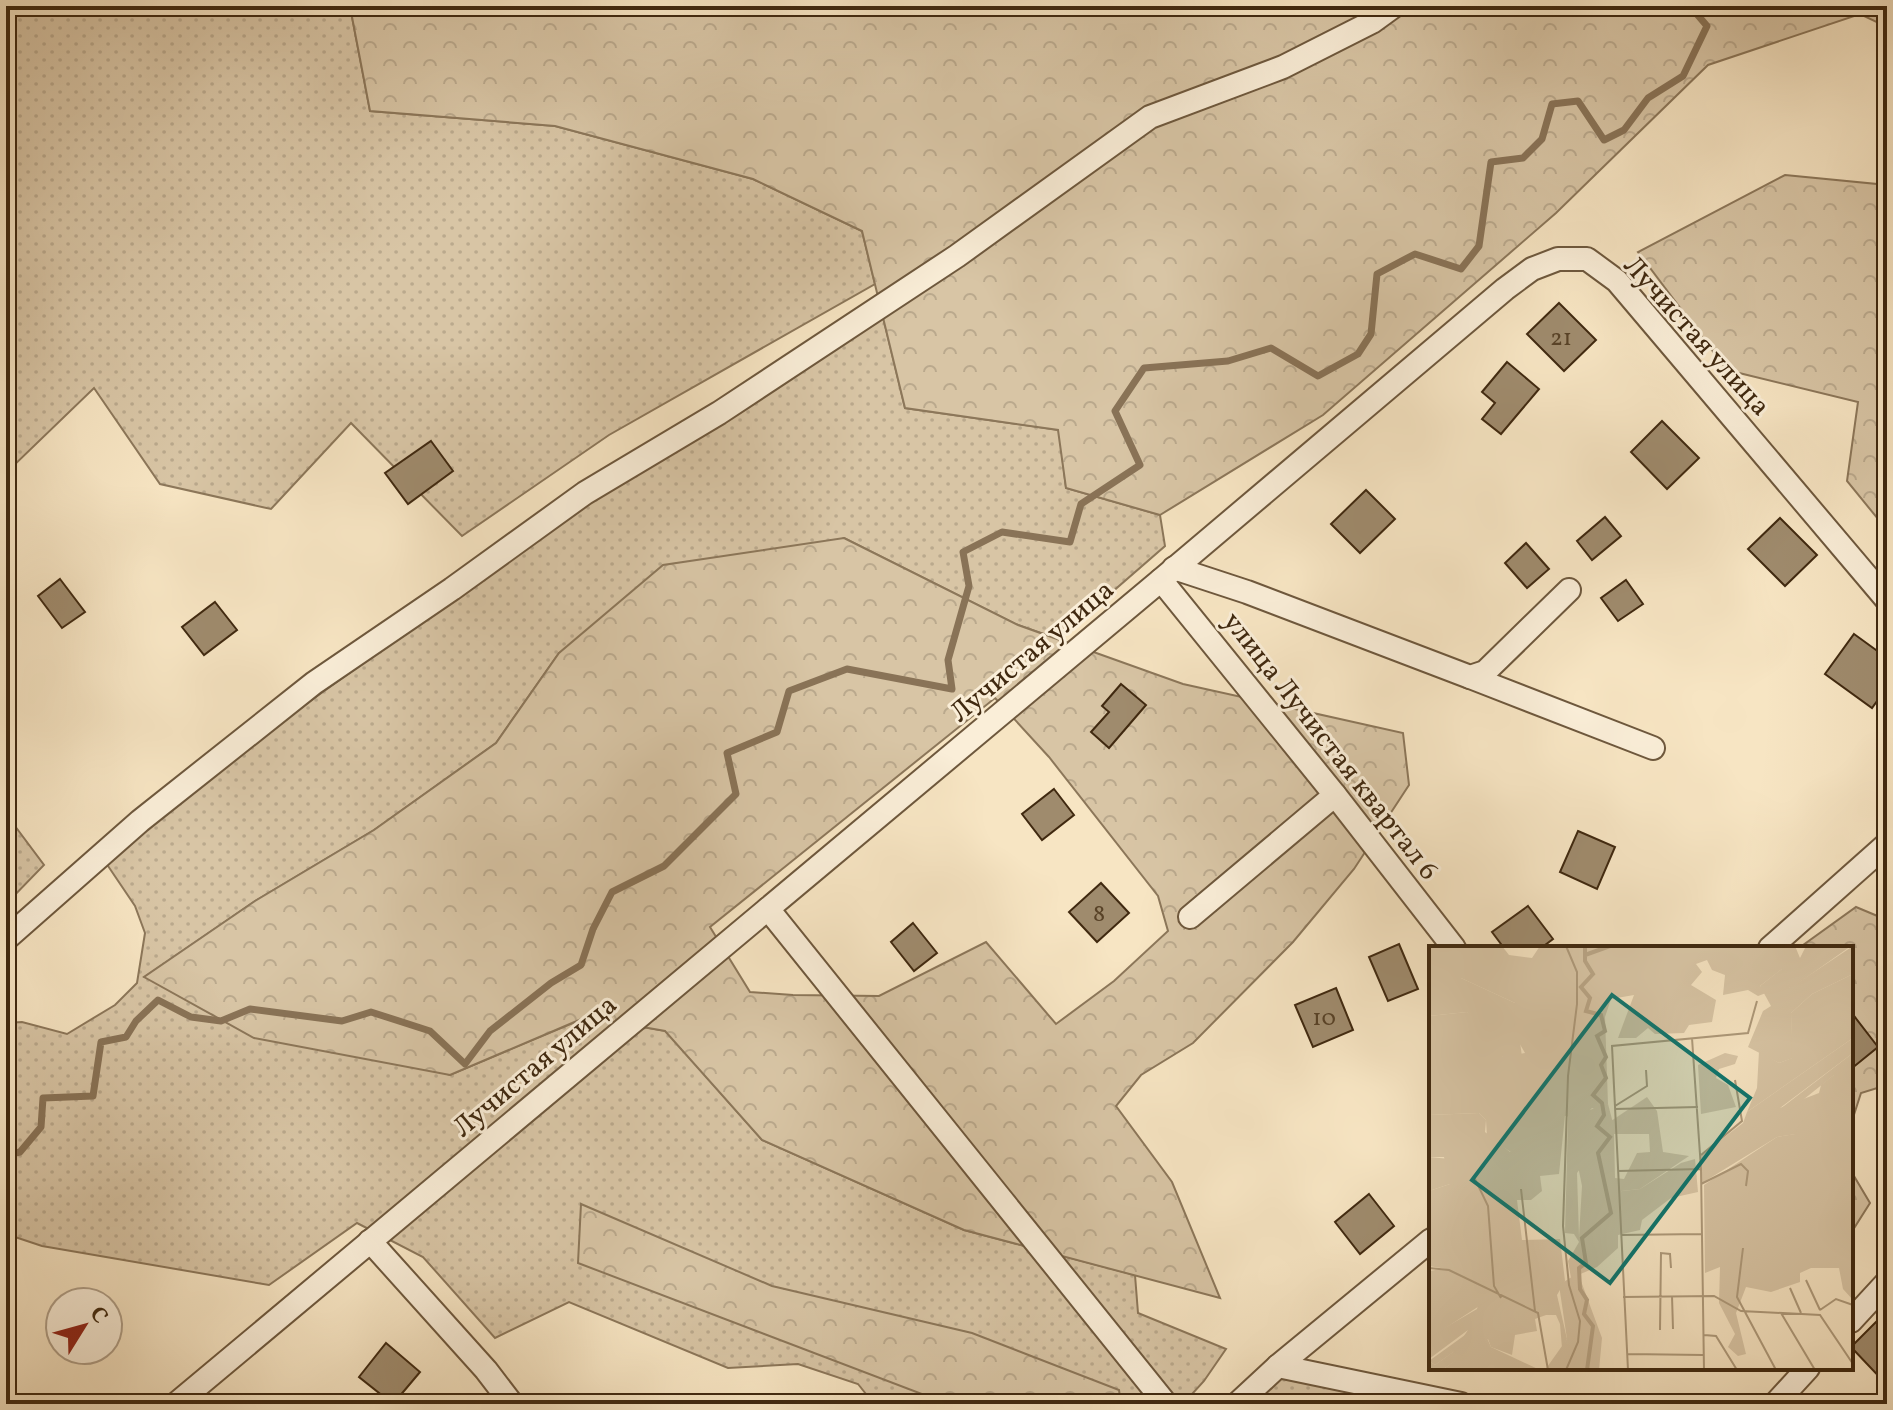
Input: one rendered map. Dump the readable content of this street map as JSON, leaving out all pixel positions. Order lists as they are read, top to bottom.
{
  "streets": {
    "street": ["Лучистая улица", "улица Лучистая квартал 6"]
  },
  "crossings": [
    ["Лучистая улица", "улица Лучистая квартал 6"]
  ],
  "house_numbers": ["21", "8", "10"],
  "north": "top right"
}
